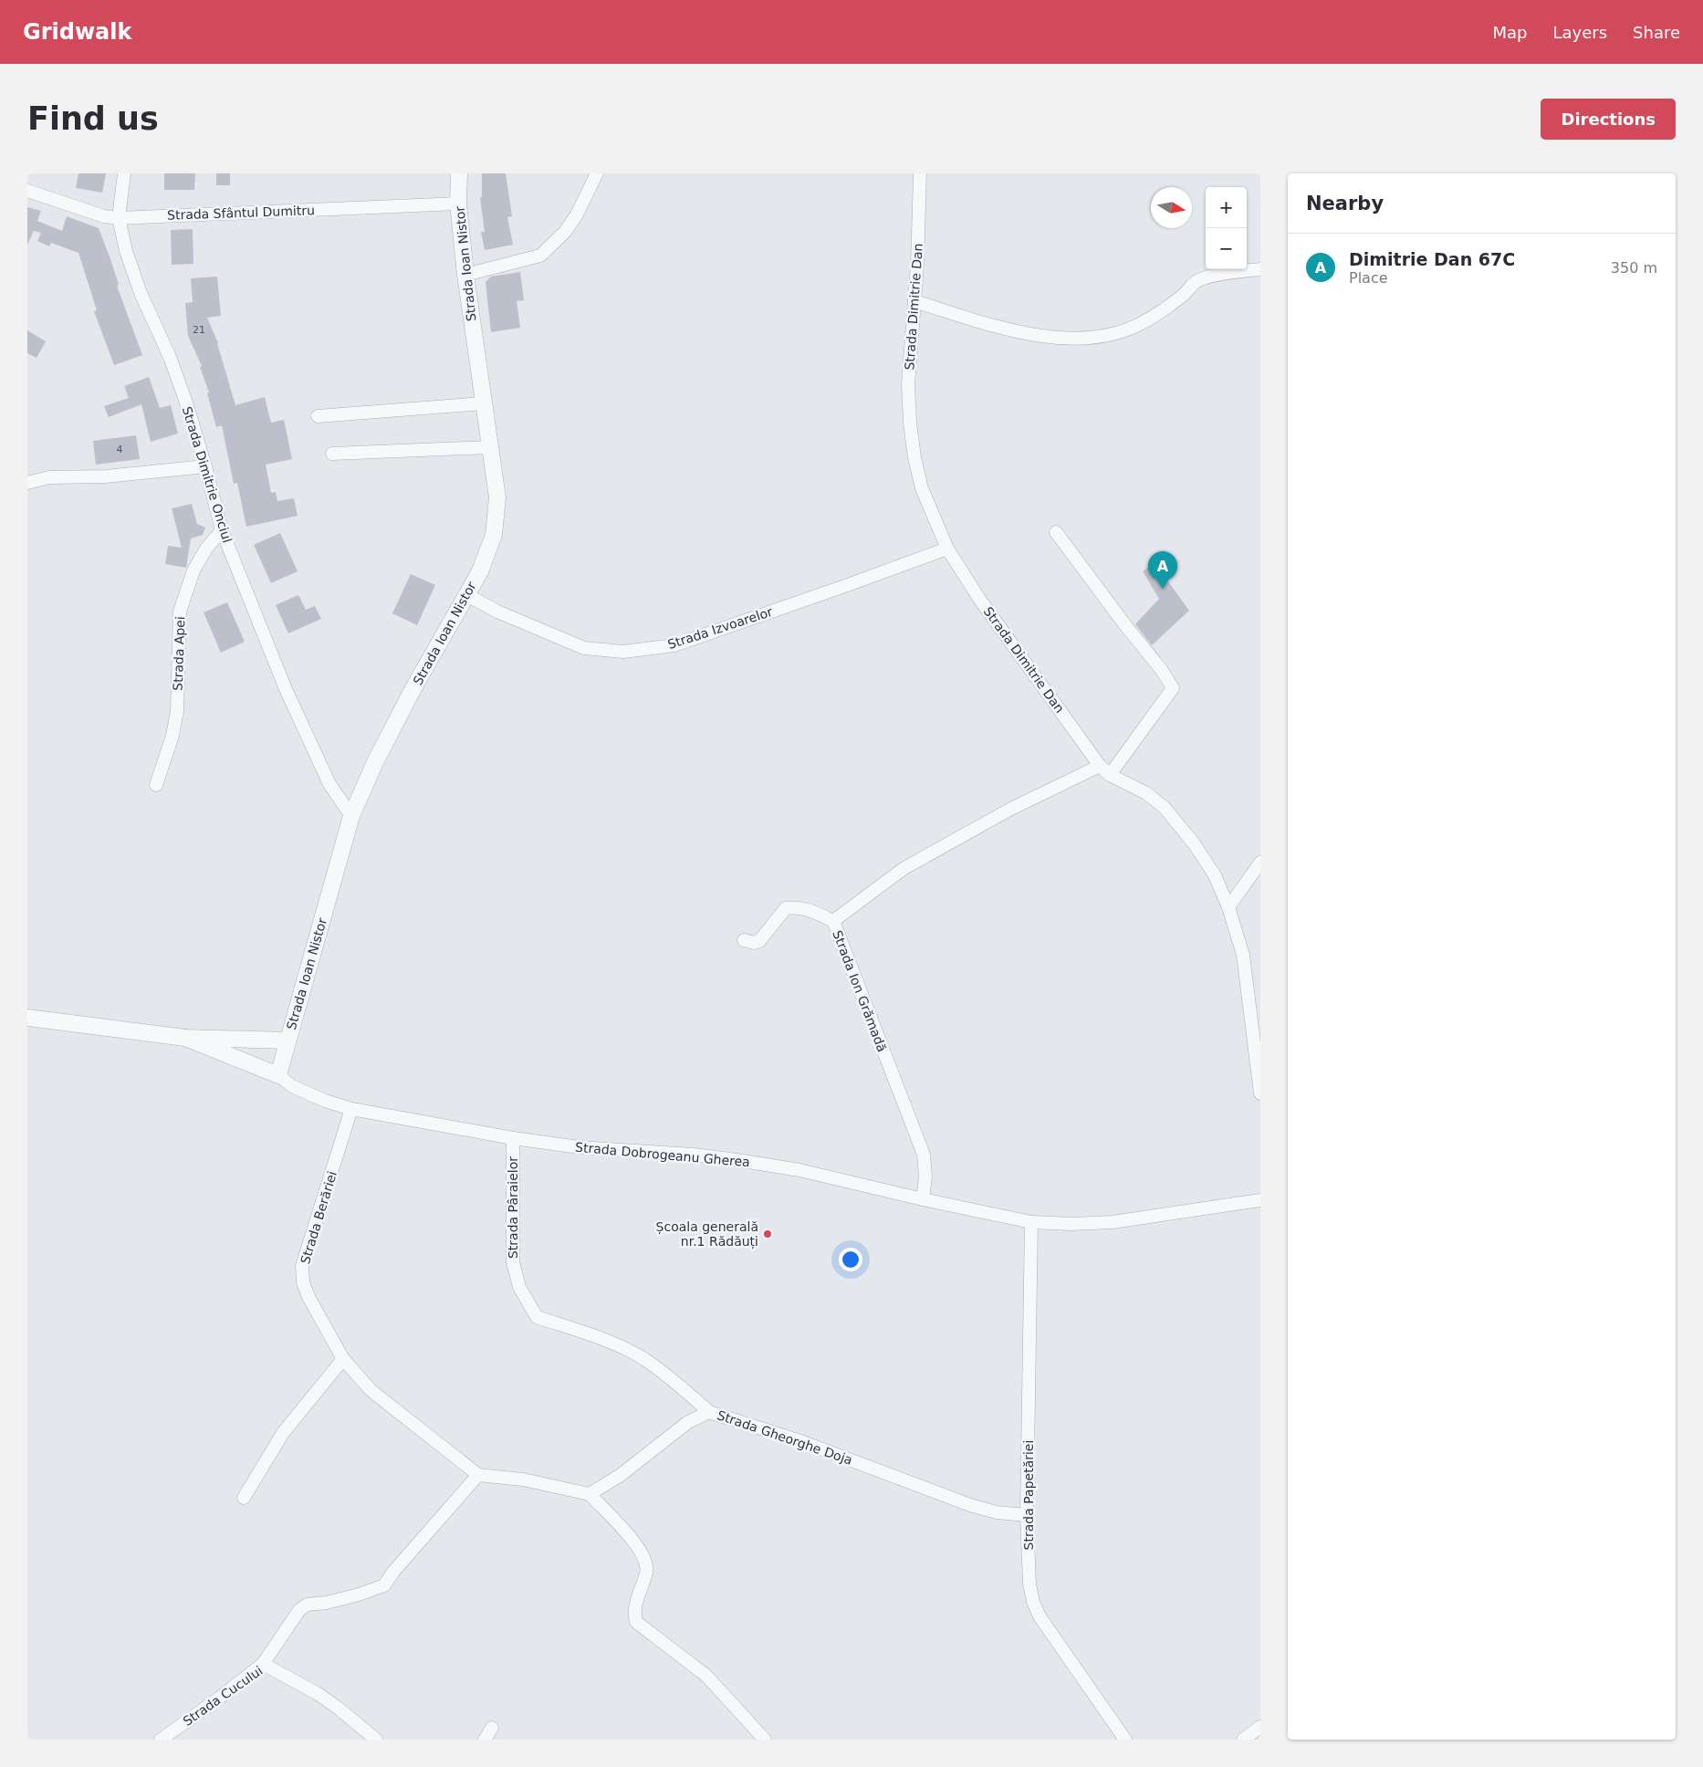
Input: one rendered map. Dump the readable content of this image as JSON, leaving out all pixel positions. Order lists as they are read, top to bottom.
{
  "streets": {
    "street": [
      "Strada Sfântul Dumitru",
      "Strada Ioan Nistor",
      "Strada Dimitrie Dan",
      "Strada Dimitrie Onciul",
      "Strada Izvoarelor",
      "Strada Apei",
      "Strada Ion Grămadă",
      "Strada Dobrogeanu Gherea",
      "Strada Pâraielor",
      "Strada Berăriei",
      "Strada Gheorghe Doja",
      "Strada Papetăriei",
      "Strada Cucului"
    ]
  },
  "crossings": [
    ["Strada Sfântul Dumitru", "Strada Ioan Nistor"],
    ["Strada Sfântul Dumitru", "Strada Dimitrie Onciul"],
    ["Strada Ioan Nistor", "Strada Dimitrie Onciul"],
    ["Strada Ioan Nistor", "Strada Izvoarelor"],
    ["Strada Ioan Nistor", "Strada Dobrogeanu Gherea"],
    ["Strada Dimitrie Dan", "Strada Izvoarelor"],
    ["Strada Dimitrie Dan", "Strada Ion Grămadă"],
    ["Strada Dimitrie Onciul", "Strada Apei"],
    ["Strada Ion Grămadă", "Strada Dobrogeanu Gherea"],
    ["Strada Dobrogeanu Gherea", "Strada Pâraielor"],
    ["Strada Dobrogeanu Gherea", "Strada Berăriei"],
    ["Strada Dobrogeanu Gherea", "Strada Papetăriei"],
    ["Strada Pâraielor", "Strada Gheorghe Doja"],
    ["Strada Gheorghe Doja", "Strada Papetăriei"]
  ],
  "places": ["Școala generală nr.1 Rădăuți"],
  "house_numbers": ["21", "4"],
  "north": "right",
  "page": {
    "header": "Gridwalk",
    "nav": ["Map", "Layers", "Share"],
    "buttons": "Directions",
    "title": "Find us",
    "heading": "Nearby",
    "map_buttons": ["+", "−"],
    "list": [
      {
        "mark": "A",
        "name": "Dimitrie Dan 67C",
        "note": "Place",
        "value": "350 m"
      }
    ],
    "pins": "A"
  }
}
